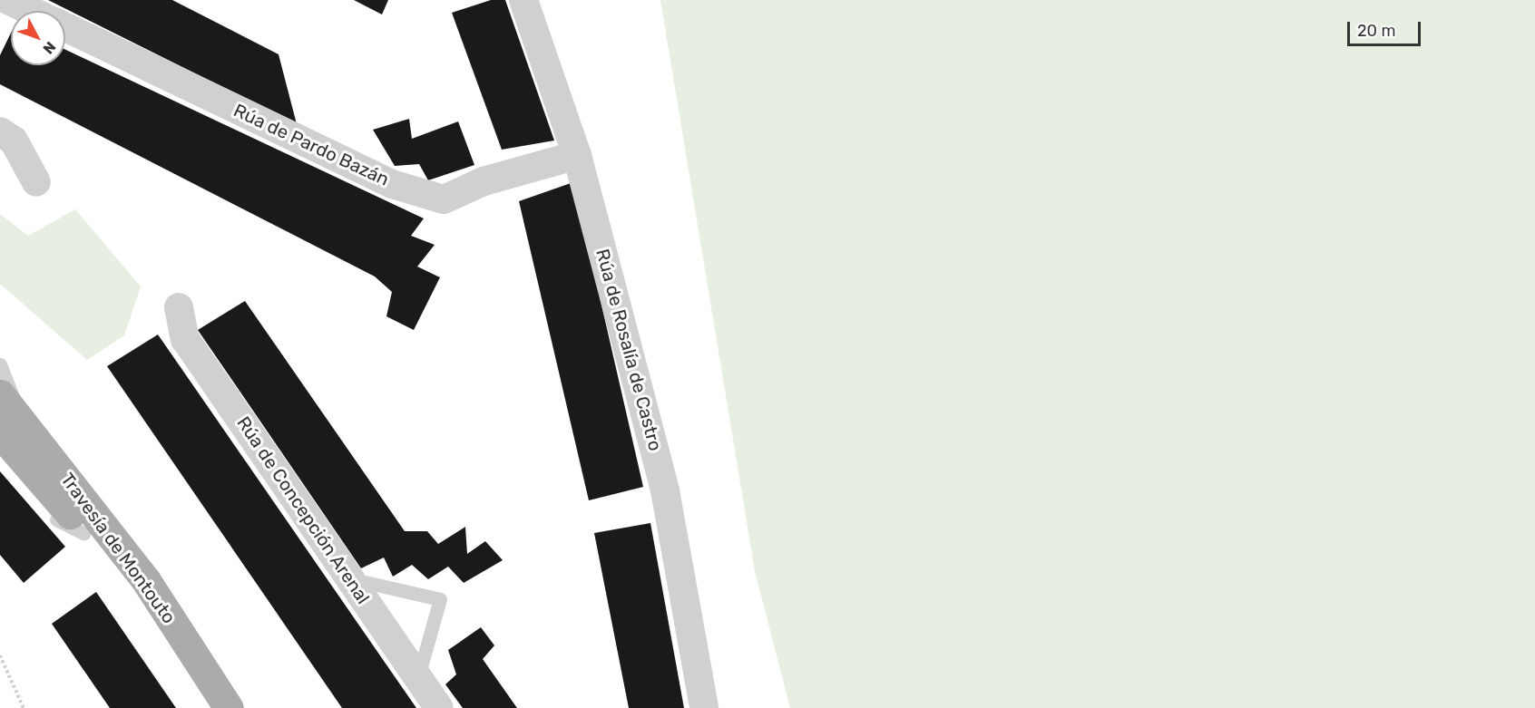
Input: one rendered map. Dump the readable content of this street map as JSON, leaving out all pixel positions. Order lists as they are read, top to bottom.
{
  "streets": {
    "main road": ["Travesía de Montouto"],
    "street": ["Rúa de Pardo Bazán", "Rúa de Rosalía de Castro", "Rúa de Concepción Arenal"]
  },
  "crossings": [
    ["Rúa de Pardo Bazán", "Rúa de Rosalía de Castro"]
  ],
  "scale_bar": "20 m",
  "north": "bottom right"
}
